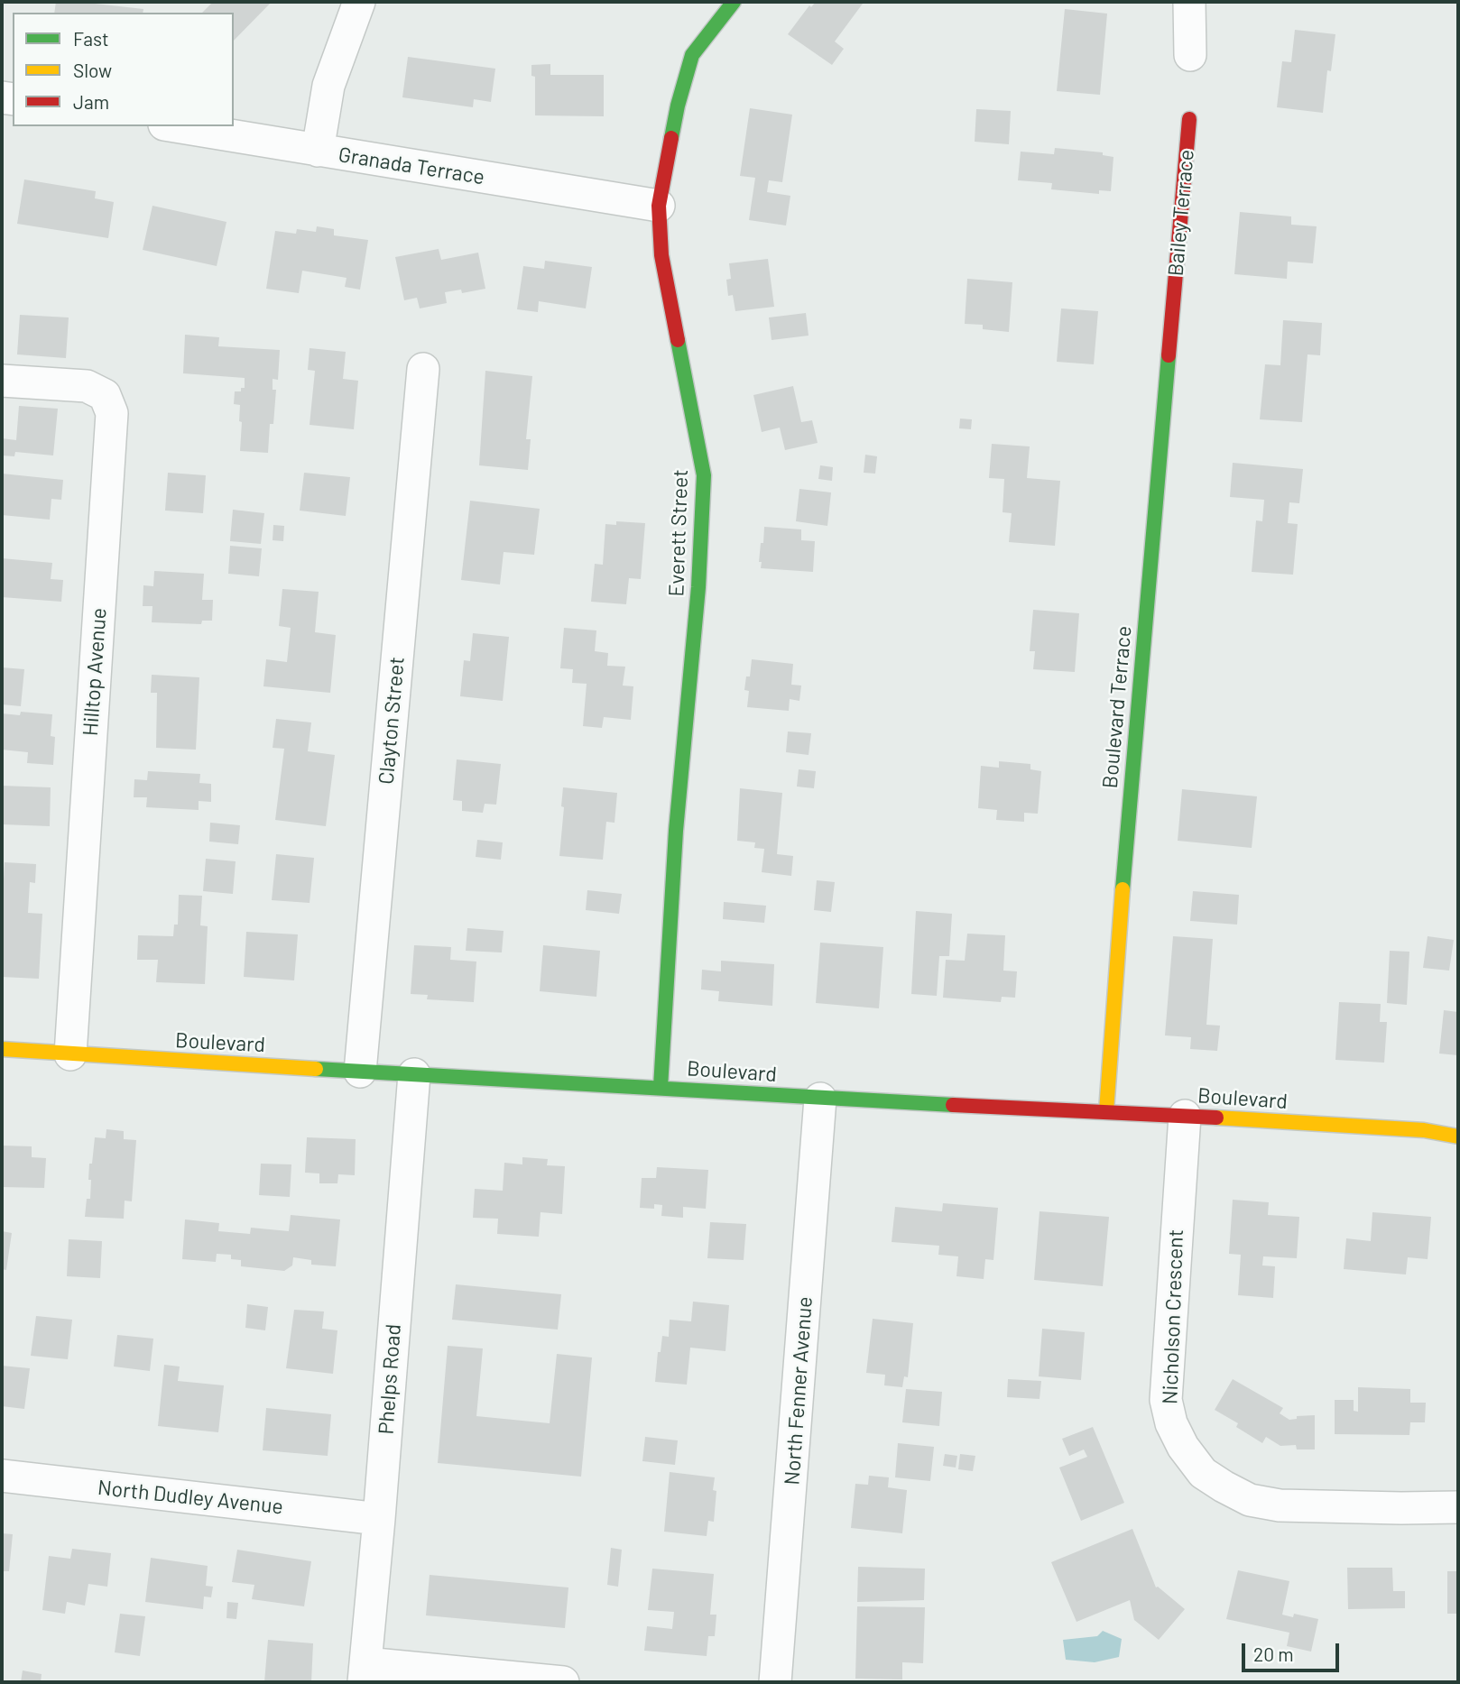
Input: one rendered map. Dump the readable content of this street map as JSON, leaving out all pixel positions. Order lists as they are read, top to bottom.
{
  "streets": {
    "street": [
      "Granada Terrace",
      "Bailey Terrace",
      "Everett Street",
      "Hilltop Avenue",
      "Boulevard Terrace",
      "Clayton Street",
      "Boulevard",
      "Nicholson Crescent",
      "Phelps Road",
      "North Fenner Avenue",
      "North Dudley Avenue"
    ]
  },
  "crossings": [
    ["Granada Terrace", "Everett Street"],
    ["Bailey Terrace", "Boulevard Terrace"],
    ["Everett Street", "Boulevard"],
    ["Hilltop Avenue", "Boulevard"],
    ["Boulevard Terrace", "Boulevard"],
    ["Clayton Street", "Boulevard"],
    ["Boulevard", "Nicholson Crescent"],
    ["Boulevard", "Phelps Road"],
    ["Boulevard", "North Fenner Avenue"],
    ["Phelps Road", "North Dudley Avenue"]
  ],
  "legend": ["Fast", "Slow", "Jam"],
  "scale_bar": "20 m"
}
